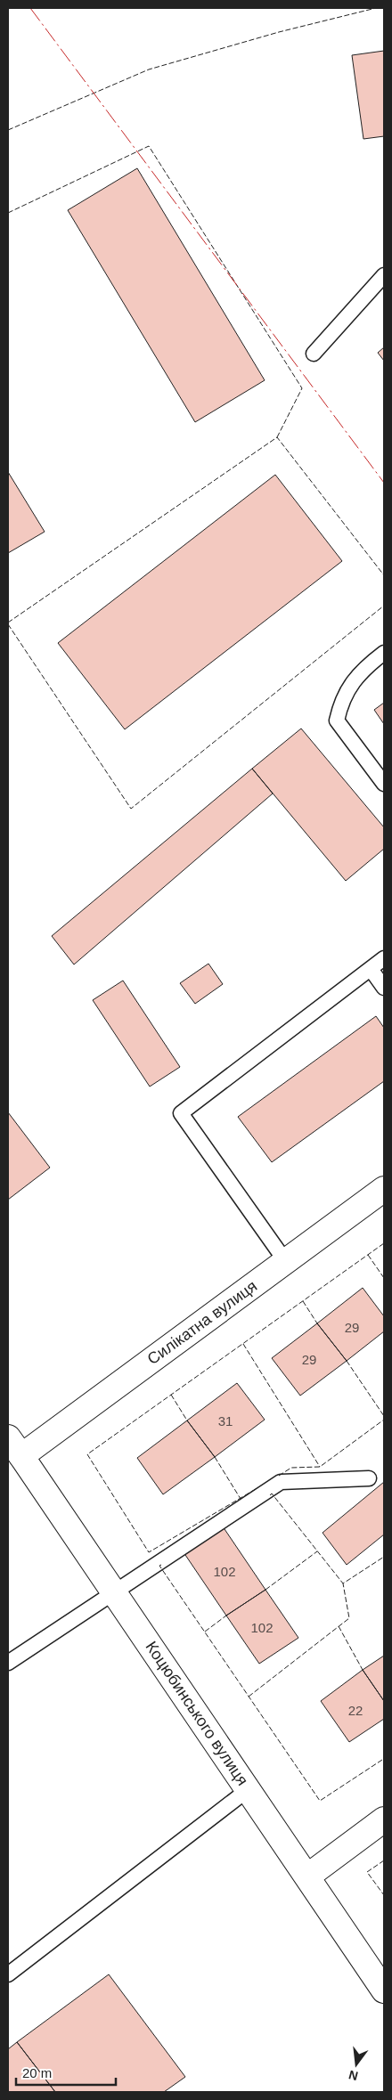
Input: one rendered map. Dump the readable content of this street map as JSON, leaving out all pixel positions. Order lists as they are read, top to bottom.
{
  "streets": {
    "street": ["Силікатна вулиця", "Коцюбинського вулиця"]
  },
  "crossings": [
    ["Силікатна вулиця", "Коцюбинського вулиця"]
  ],
  "house_numbers": [
    "29",
    "29",
    "31",
    "102",
    "102",
    "22"
  ],
  "scale_bar": "20 m",
  "north": "bottom"
}
